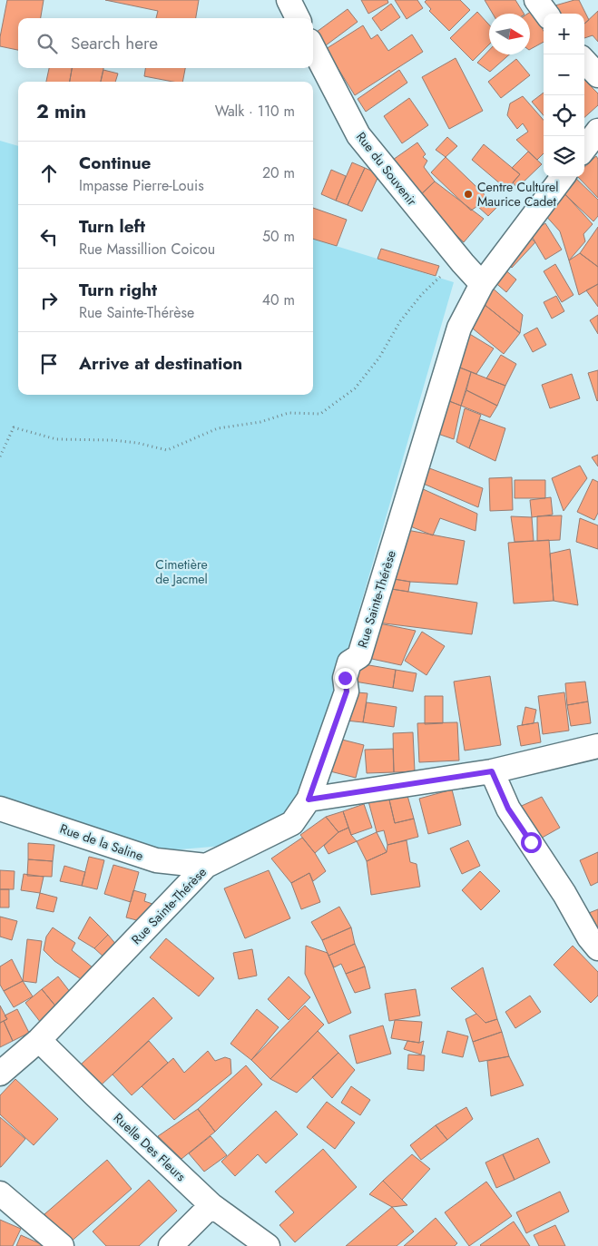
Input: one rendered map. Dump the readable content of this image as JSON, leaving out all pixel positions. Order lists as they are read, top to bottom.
{
  "streets": {
    "street": [
      "Rue du Souvenir",
      "Rue Sainte-Thérèse",
      "Rue de la Saline",
      "Ruelle Des Fleurs"
    ]
  },
  "crossings": [
    ["Rue du Souvenir", "Rue Sainte-Thérèse"],
    ["Rue Sainte-Thérèse", "Rue de la Saline"],
    ["Rue Sainte-Thérèse", "Ruelle Des Fleurs"]
  ],
  "parks": ["Cimetière de Jacmel"],
  "places": ["Centre Culturel Maurice Cadet"],
  "north": "right",
  "page": {
    "map_buttons": ["+", "−"],
    "search": "Search here",
    "heading": ["2 min", "Walk · 110 m"],
    "list": [
      ["Continue", "Impasse Pierre-Louis", "20 m"],
      ["Turn left", "Rue Massillion Coicou", "50 m"],
      ["Turn right", "Rue Sainte-Thérèse", "40 m"],
      "Arrive at destination"
    ]
  }
}
